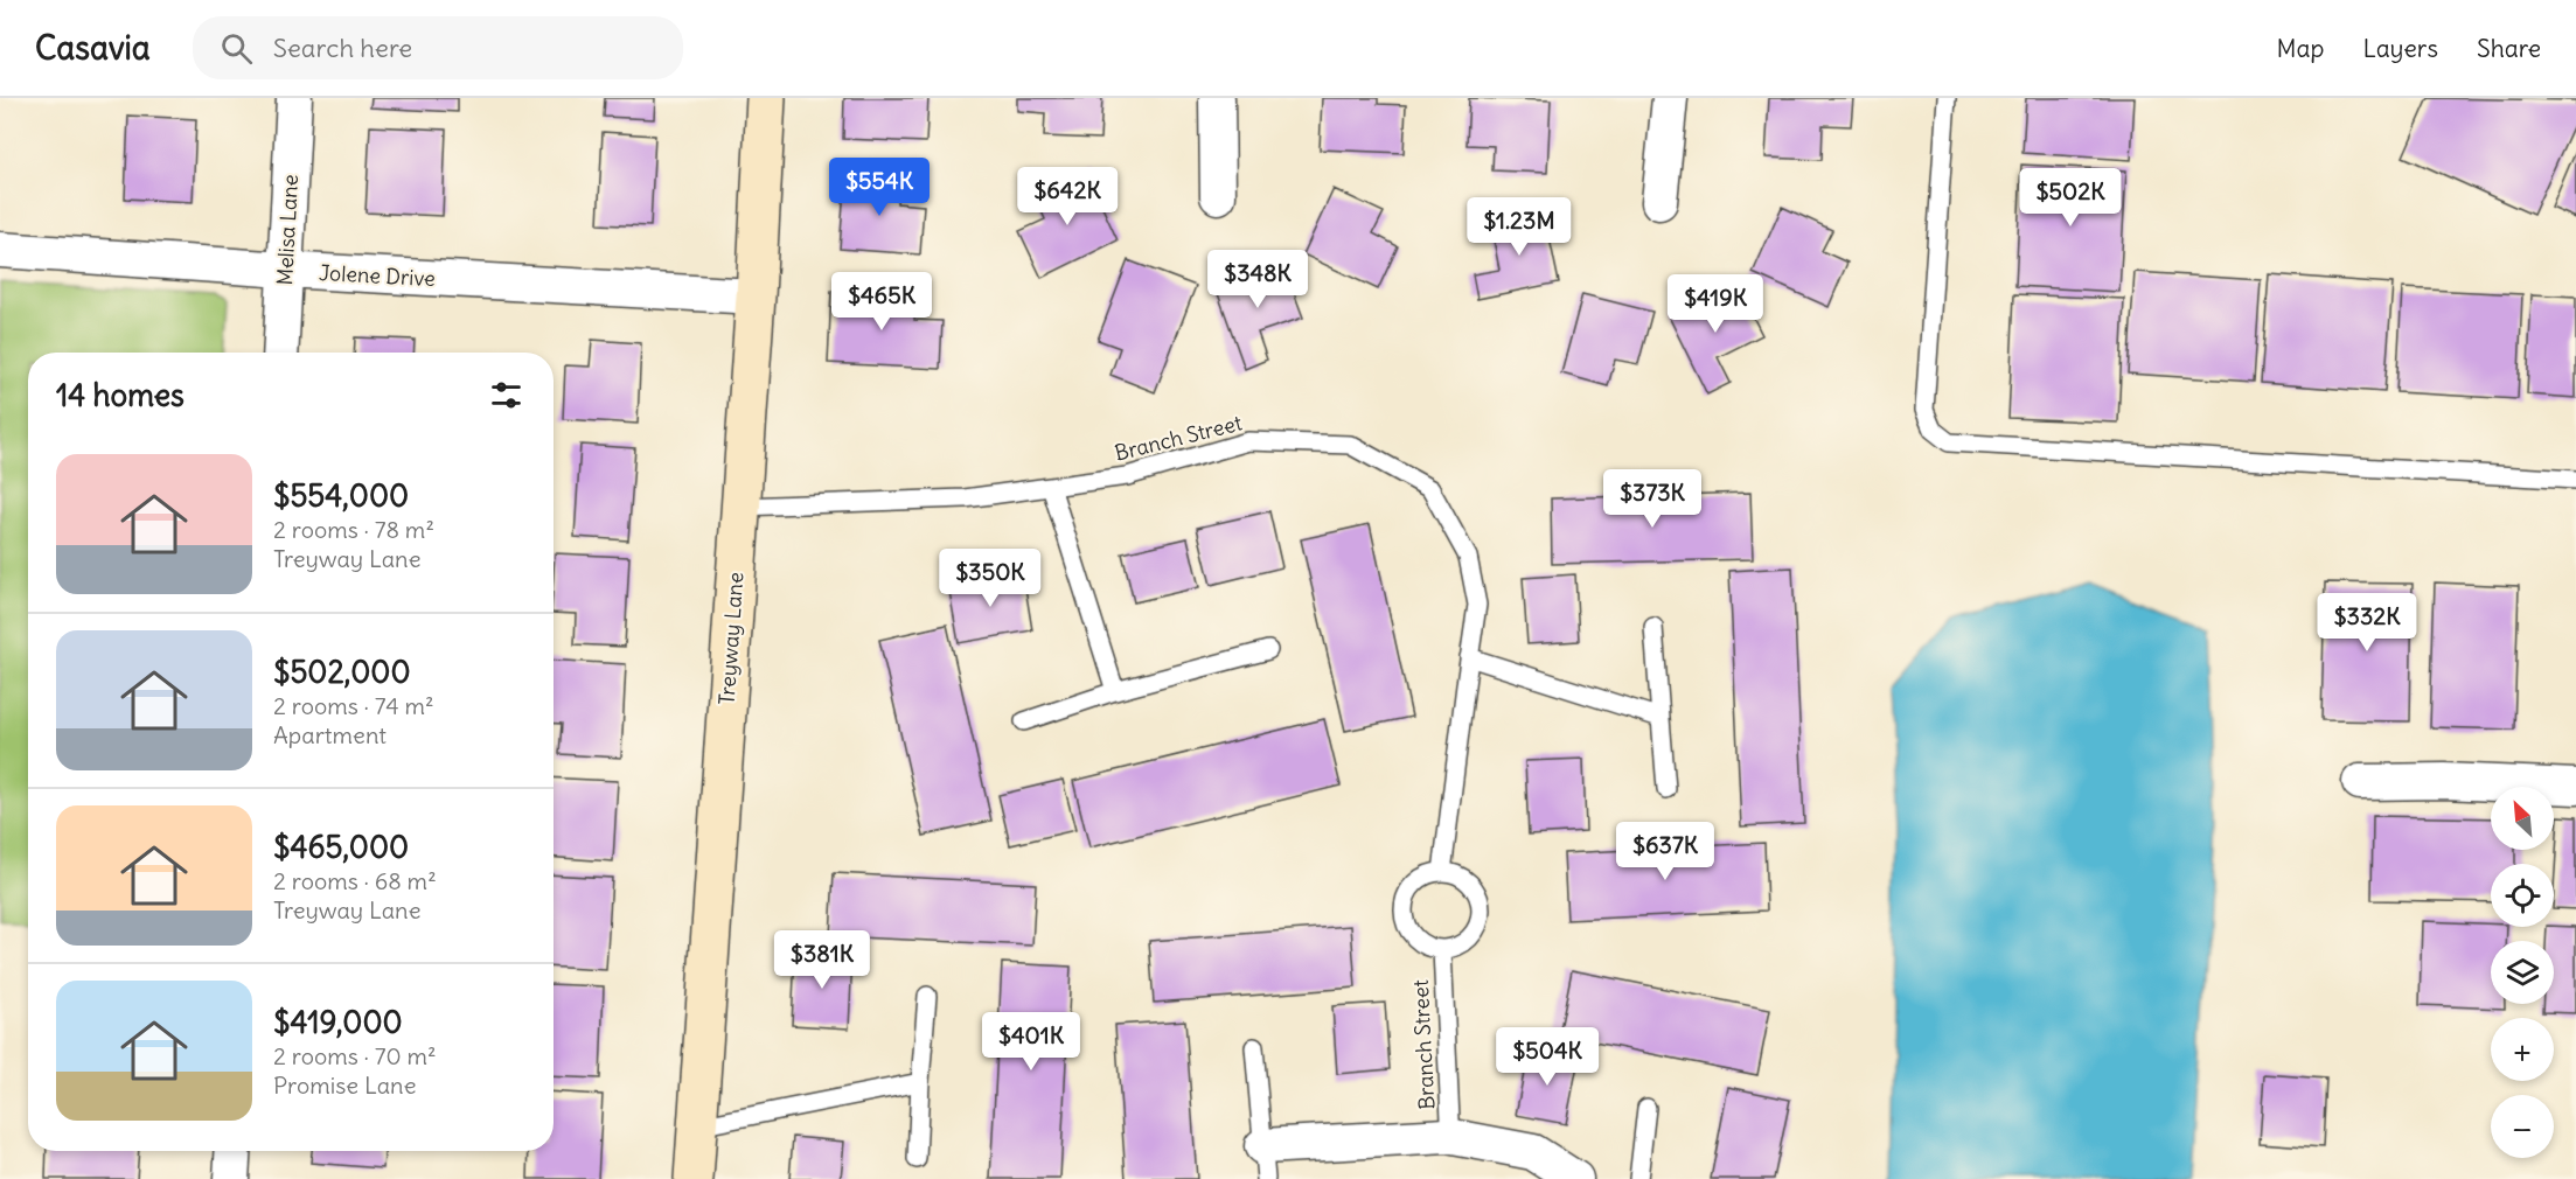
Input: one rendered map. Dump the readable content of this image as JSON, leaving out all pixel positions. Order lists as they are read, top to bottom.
{
  "streets": {
    "street": ["Melisa Lane", "Jolene Drive", "Treyway Lane"],
    "lane": ["Branch Street"]
  },
  "crossings": [
    ["Melisa Lane", "Jolene Drive"],
    ["Jolene Drive", "Treyway Lane"],
    ["Branch Street", "Treyway Lane"]
  ],
  "north": "top left",
  "page": {
    "header": "Casavia",
    "search": "Search here",
    "nav": ["Map", "Layers", "Share"],
    "price": [
      "$554K",
      "$642K",
      "$502K",
      "$1.23M",
      "$348K",
      "$465K",
      "$419K",
      "$373K",
      "$350K",
      "$332K",
      "$637K",
      "$381K",
      "$401K",
      "$504K"
    ],
    "heading": "14 homes",
    "list": [
      {
        "name": "$554,000",
        "note": "2 rooms · 78 m² · Treyway Lane"
      },
      {
        "name": "$502,000",
        "note": "2 rooms · 74 m² · Apartment"
      },
      {
        "name": "$465,000",
        "note": "2 rooms · 68 m² · Treyway Lane"
      },
      {
        "name": "$419,000",
        "note": "2 rooms · 70 m² · Promise Lane"
      }
    ],
    "map_buttons": ["+", "−"]
  }
}
